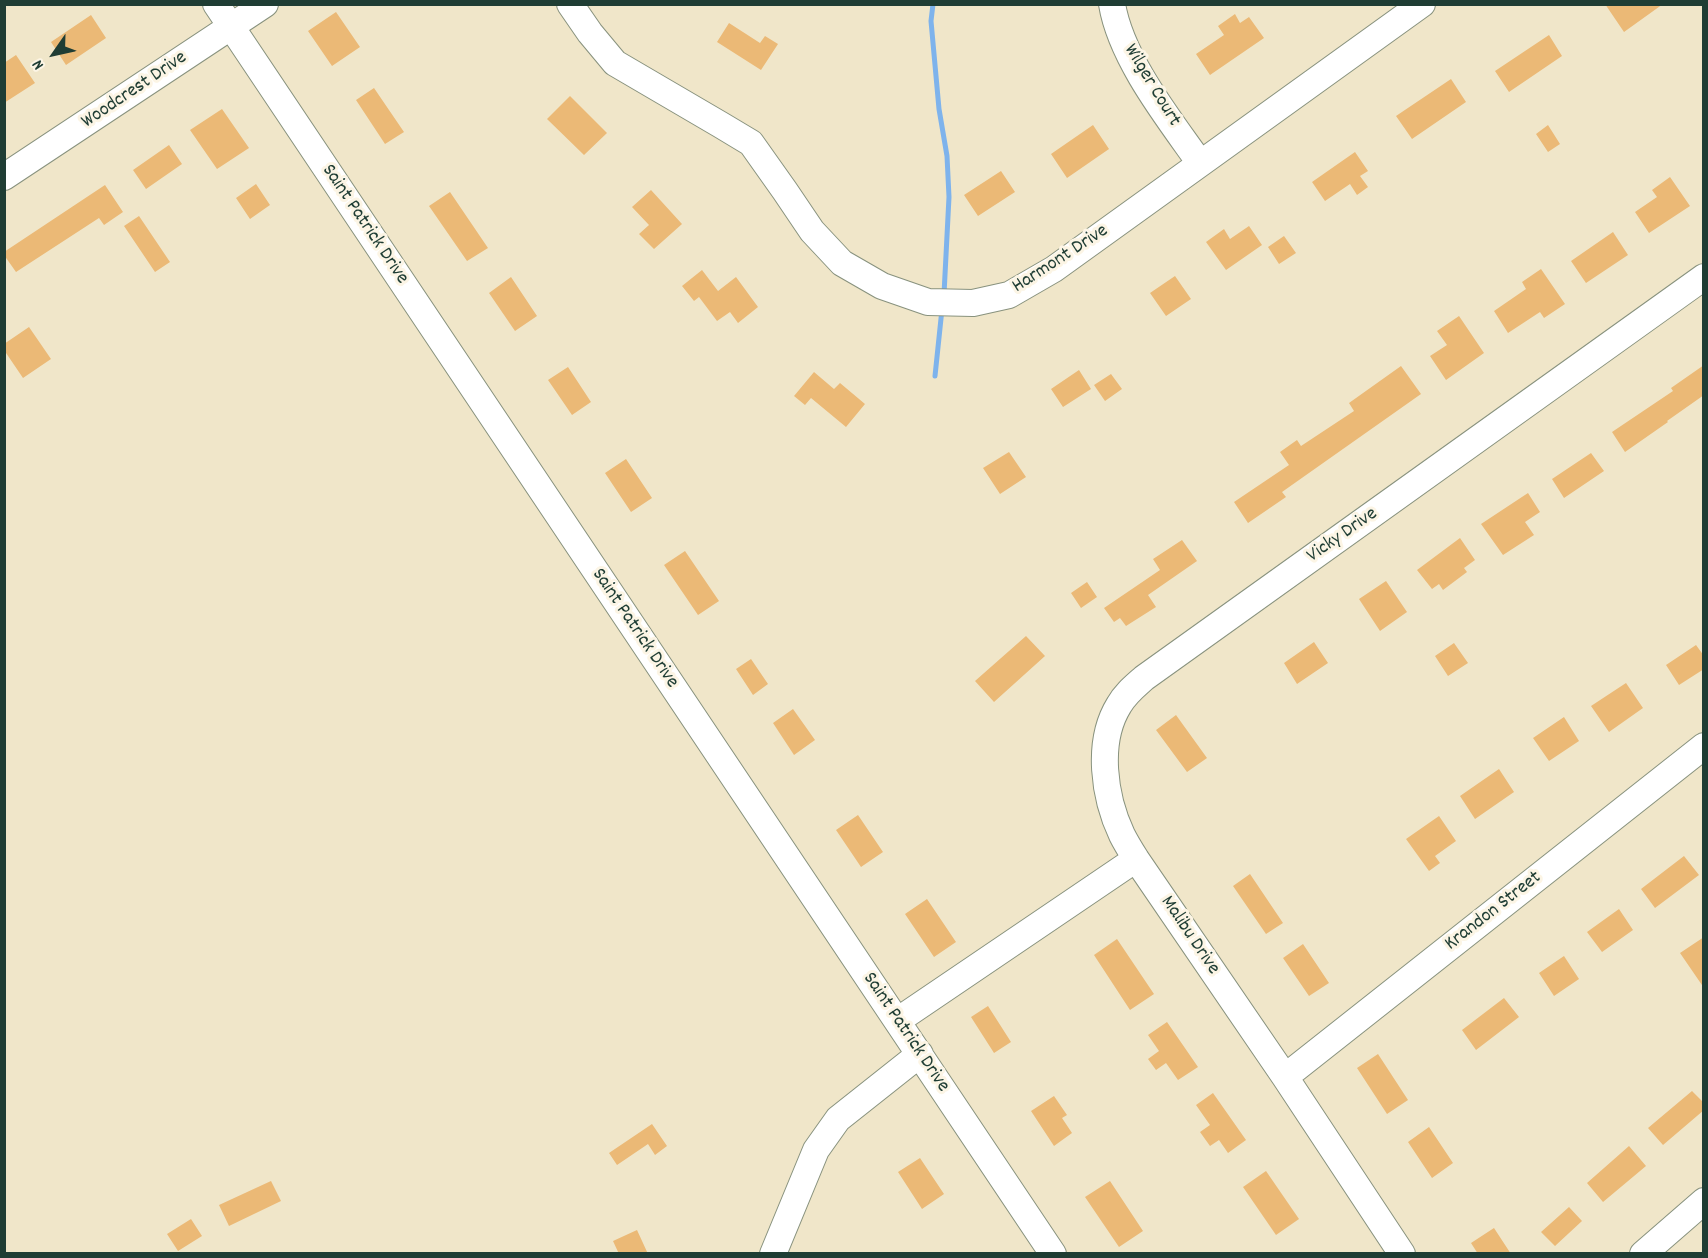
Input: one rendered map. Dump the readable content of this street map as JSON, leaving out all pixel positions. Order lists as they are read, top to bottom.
{
  "streets": {
    "street": [
      "Wilger Court",
      "Woodcrest Drive",
      "Saint Patrick Drive",
      "Harmont Drive",
      "Vicky Drive",
      "Krandon Street",
      "Malibu Drive"
    ]
  },
  "crossings": [
    ["Wilger Court", "Harmont Drive"],
    ["Woodcrest Drive", "Saint Patrick Drive"],
    ["Vicky Drive", "Malibu Drive"],
    ["Krandon Street", "Malibu Drive"]
  ],
  "north": "bottom left"
}
